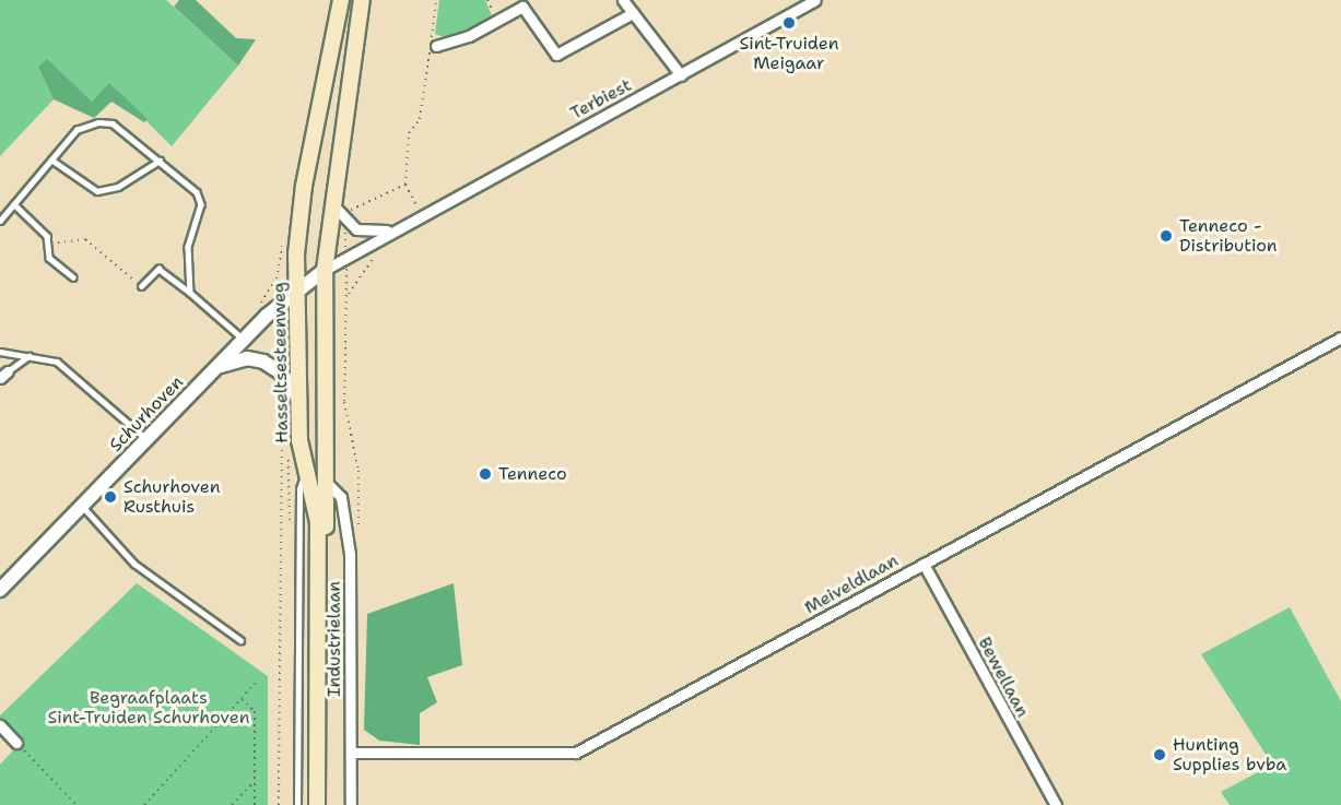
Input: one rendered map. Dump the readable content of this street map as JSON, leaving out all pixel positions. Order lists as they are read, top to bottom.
{
  "streets": {
    "main road": ["Hasseltsesteenweg"],
    "street": [
      "Terbiest",
      "Schurhoven",
      "Meiveldlaan",
      "Industrielaan",
      "Bewellaan"
    ]
  },
  "crossings": [
    ["Terbiest", "Schurhoven"],
    ["Hasseltsesteenweg", "Schurhoven"],
    ["Meiveldlaan", "Industrielaan"],
    ["Meiveldlaan", "Bewellaan"]
  ],
  "parks": ["Begraafplaats Sint-Truiden Schurhoven"],
  "places": [
    "Sint-Truiden Meigaar",
    "Tenneco - Distribution",
    "Tenneco",
    "Schurhoven Rusthuis",
    "Hunting Supplies bvba"
  ]
}
